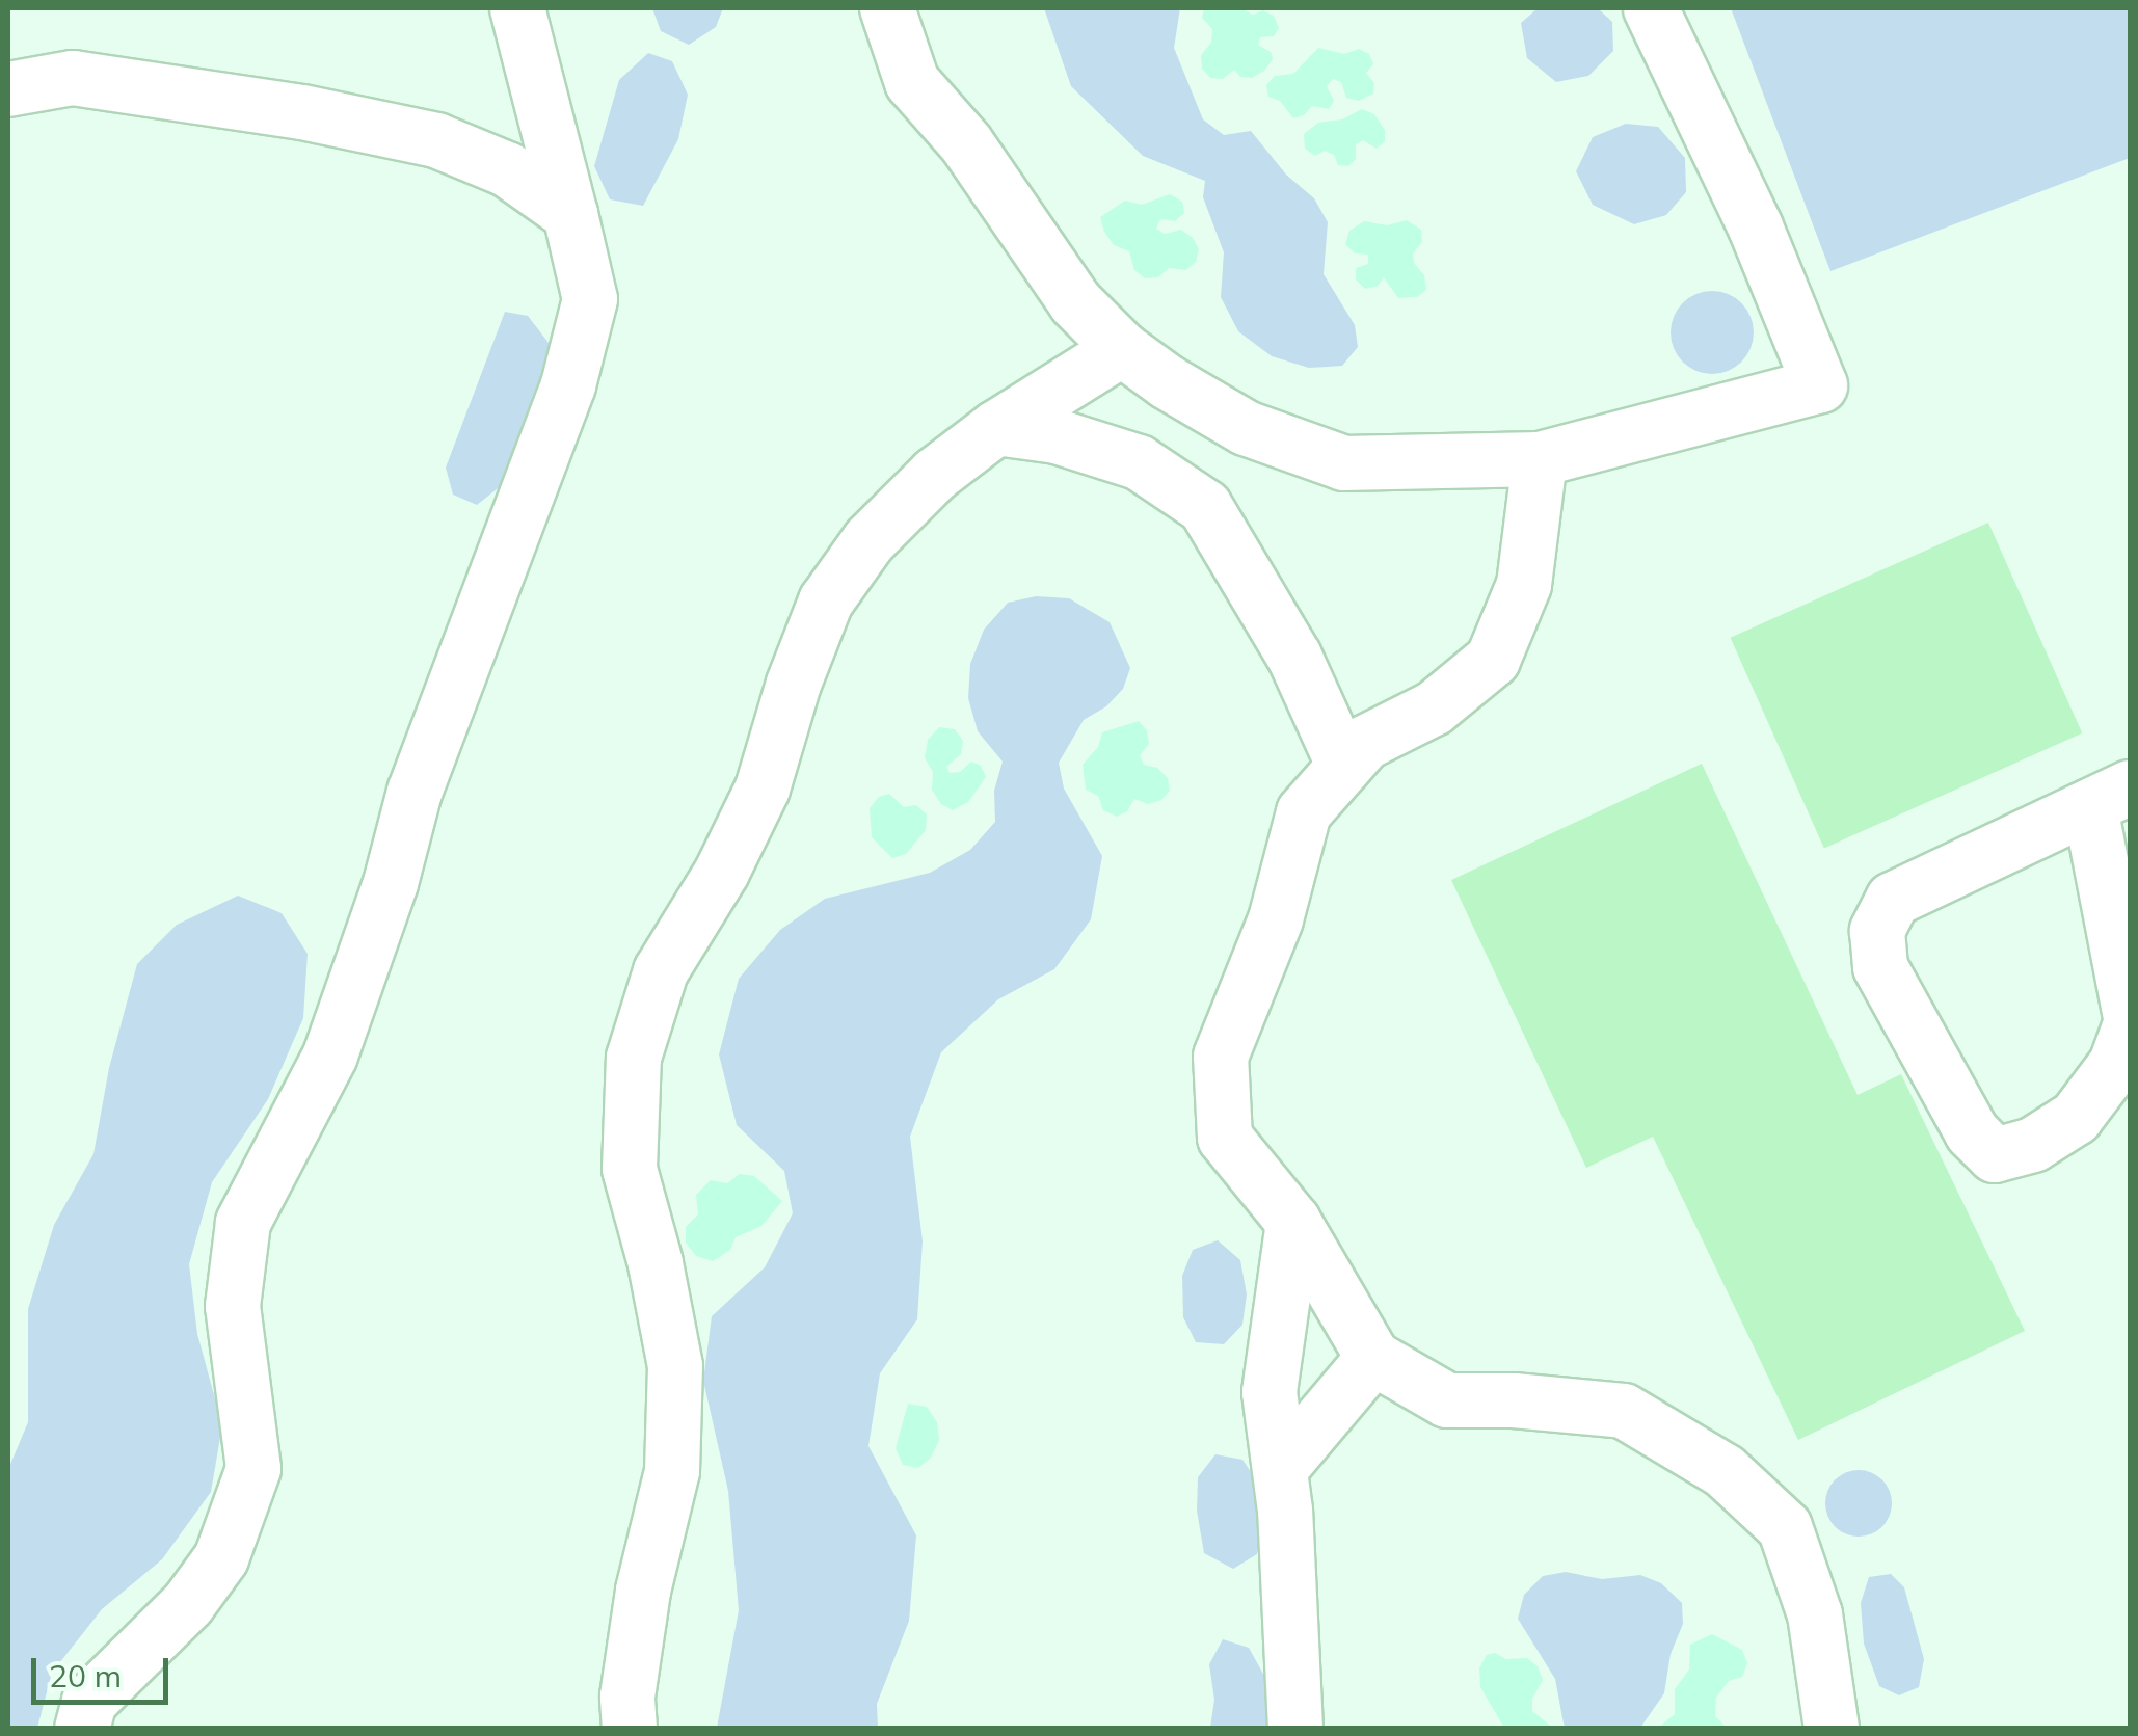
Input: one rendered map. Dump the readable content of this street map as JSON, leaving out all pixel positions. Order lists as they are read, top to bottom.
{
  "scale_bar": "20 m"
}
